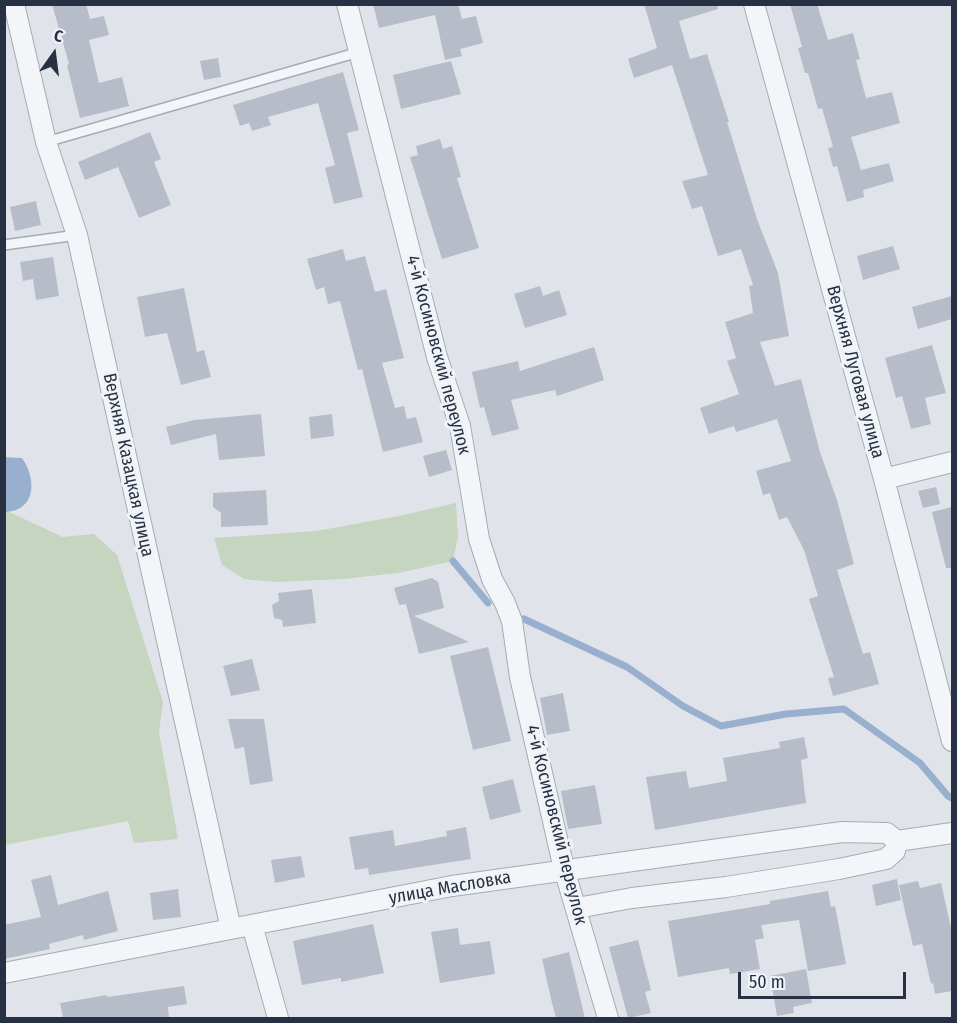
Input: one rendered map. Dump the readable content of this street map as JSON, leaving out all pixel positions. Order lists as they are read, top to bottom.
{
  "streets": {
    "street": [
      "4-й Косиновский переулок",
      "Верхняя Луговая улица",
      "Верхняя Казацкая улица",
      "улица Масловка"
    ]
  },
  "crossings": [
    ["4-й Косиновский переулок", "улица Масловка"],
    ["Верхняя Казацкая улица", "улица Масловка"]
  ],
  "scale_bar": "50 m",
  "north": "top"
}
